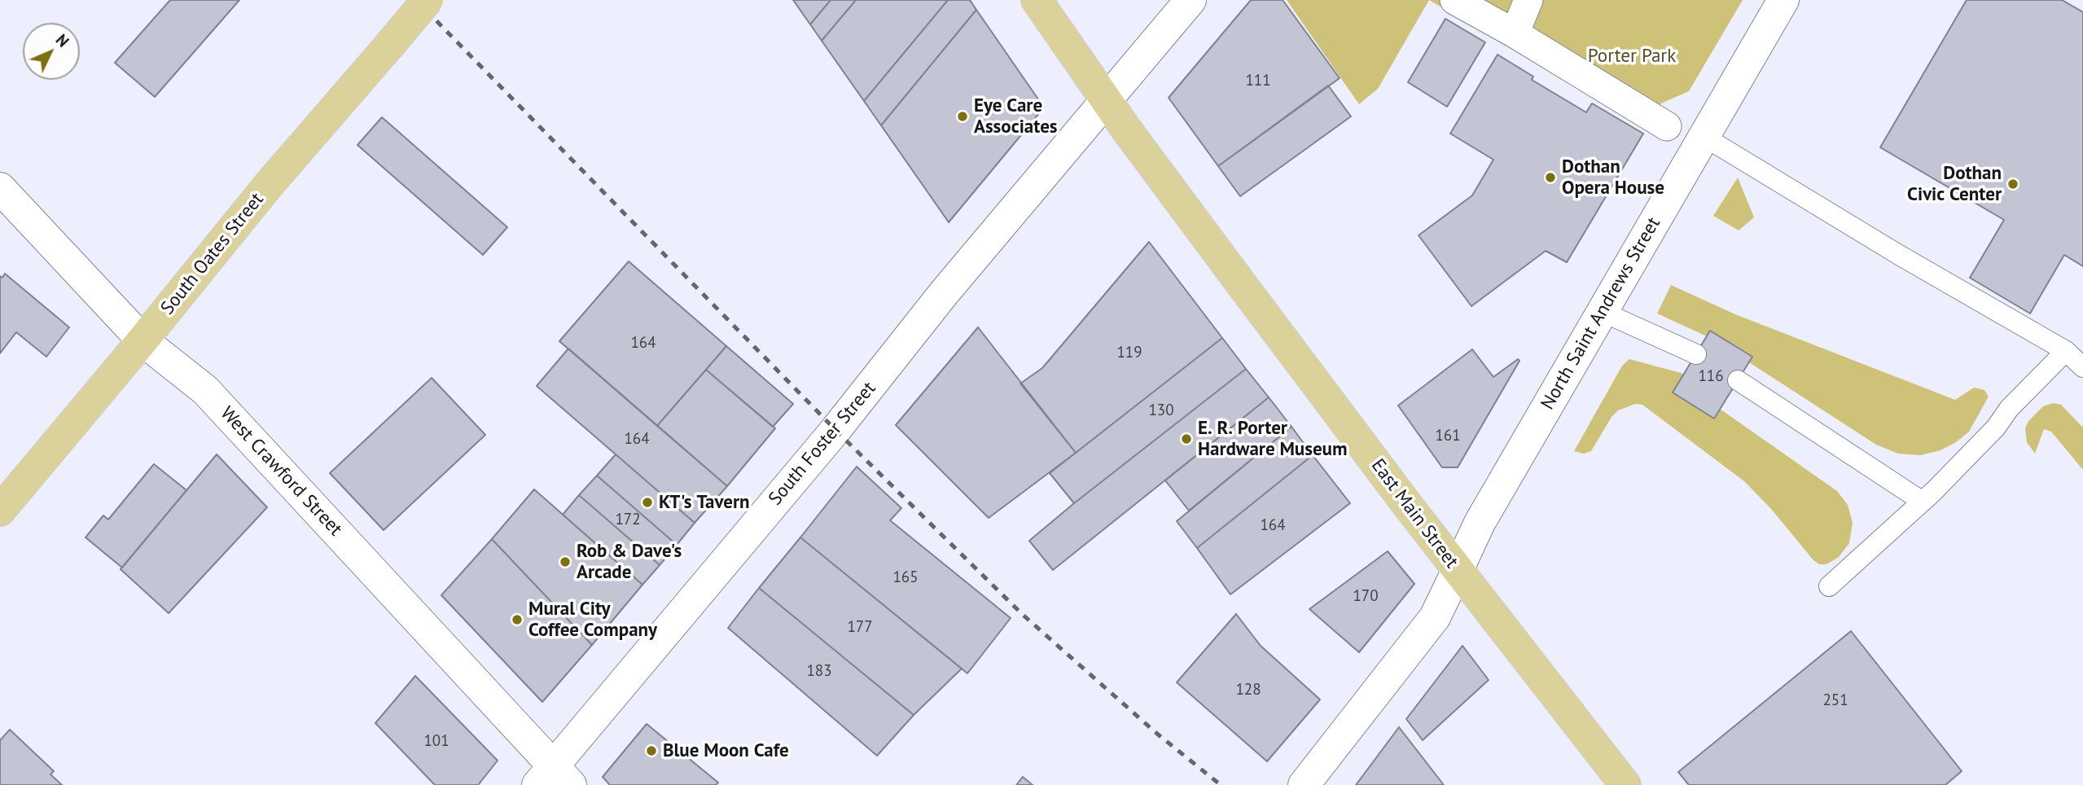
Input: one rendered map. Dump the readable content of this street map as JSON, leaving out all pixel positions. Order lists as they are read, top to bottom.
{
  "streets": {
    "main road": ["South Oates Street", "East Main Street"],
    "street": ["North Saint Andrews Street", "South Foster Street", "West Crawford Street"]
  },
  "crossings": [
    ["South Oates Street", "West Crawford Street"],
    ["North Saint Andrews Street", "East Main Street"],
    ["South Foster Street", "West Crawford Street"],
    ["South Foster Street", "East Main Street"]
  ],
  "parks": ["Porter Park"],
  "places": [
    "Eye Care Associates",
    "Dothan Opera House",
    "Dothan Civic Center",
    "E. R. Porter Hardware Museum",
    "KT's Tavern",
    "Rob & Dave's Arcade",
    "Mural City Coffee Company",
    "Blue Moon Cafe"
  ],
  "house_numbers": [
    "111",
    "164",
    "119",
    "116",
    "130",
    "161",
    "164",
    "172",
    "164",
    "165",
    "170",
    "177",
    "183",
    "128",
    "251",
    "101"
  ],
  "north": "top right"
}
